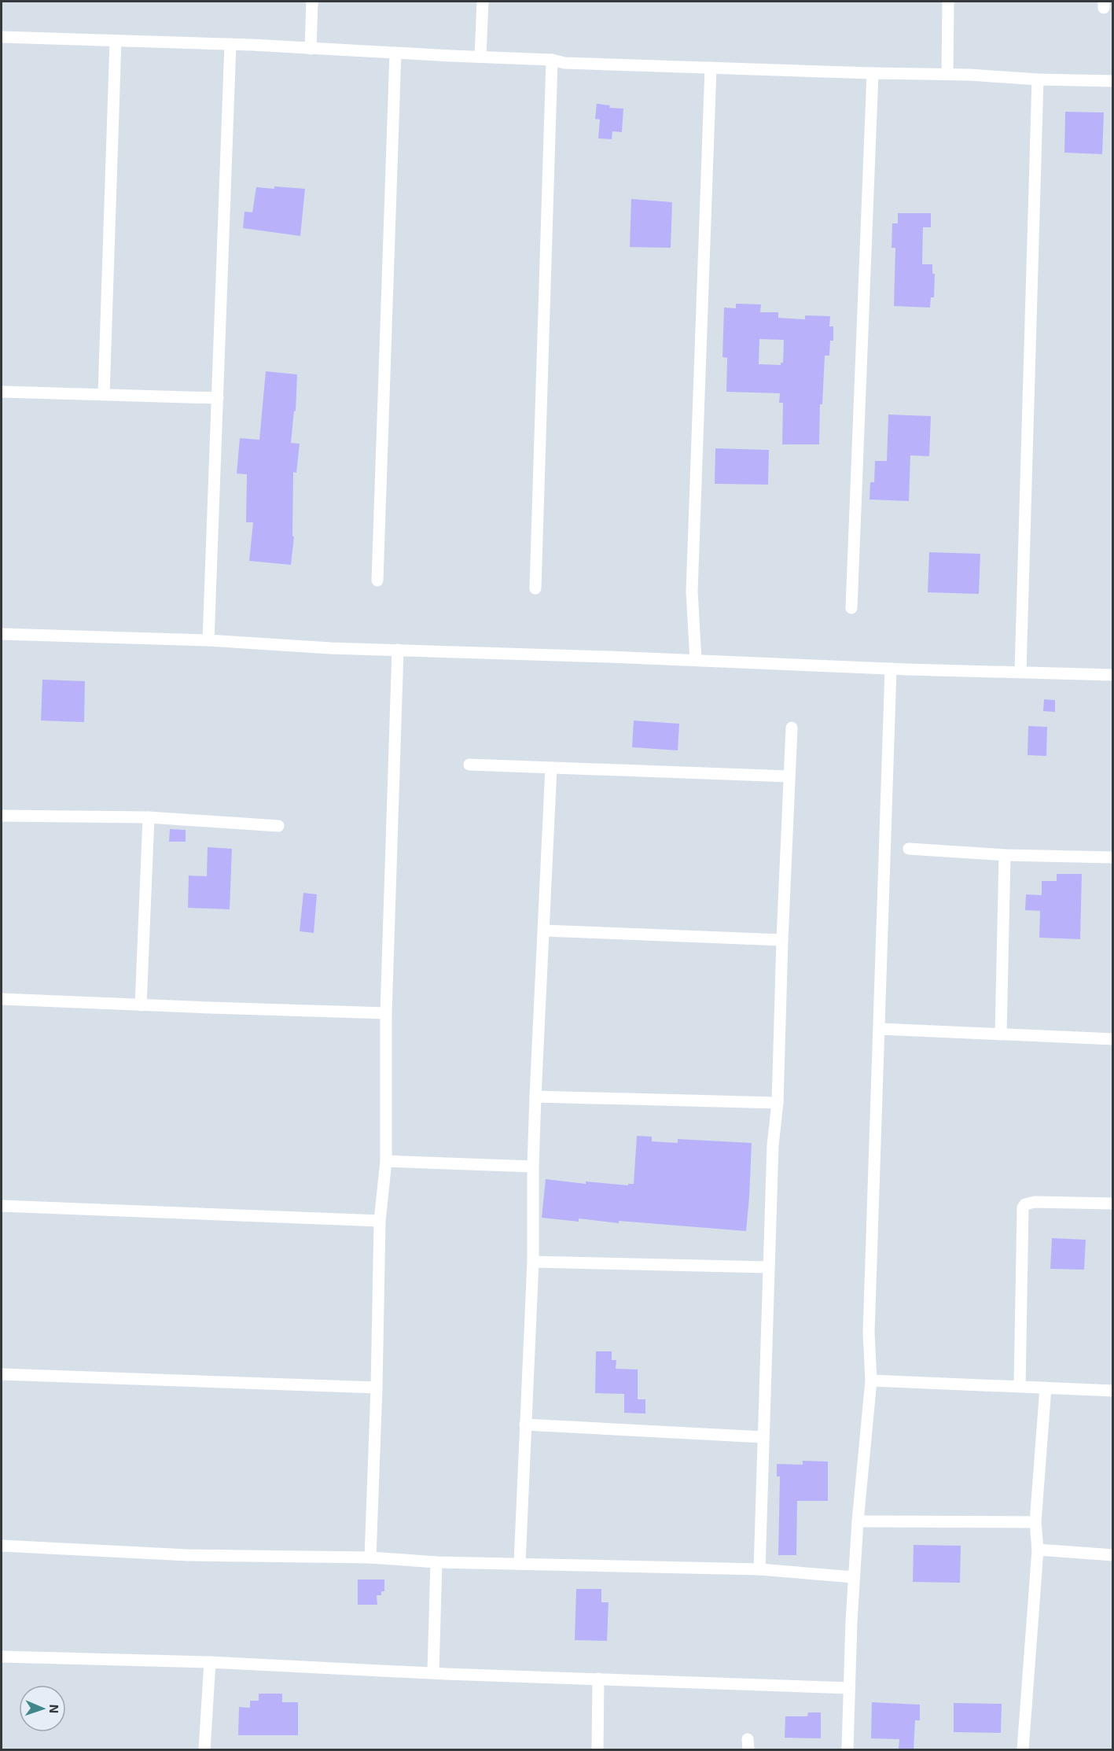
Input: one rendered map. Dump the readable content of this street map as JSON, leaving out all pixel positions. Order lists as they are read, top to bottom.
{
  "north": "right"
}
